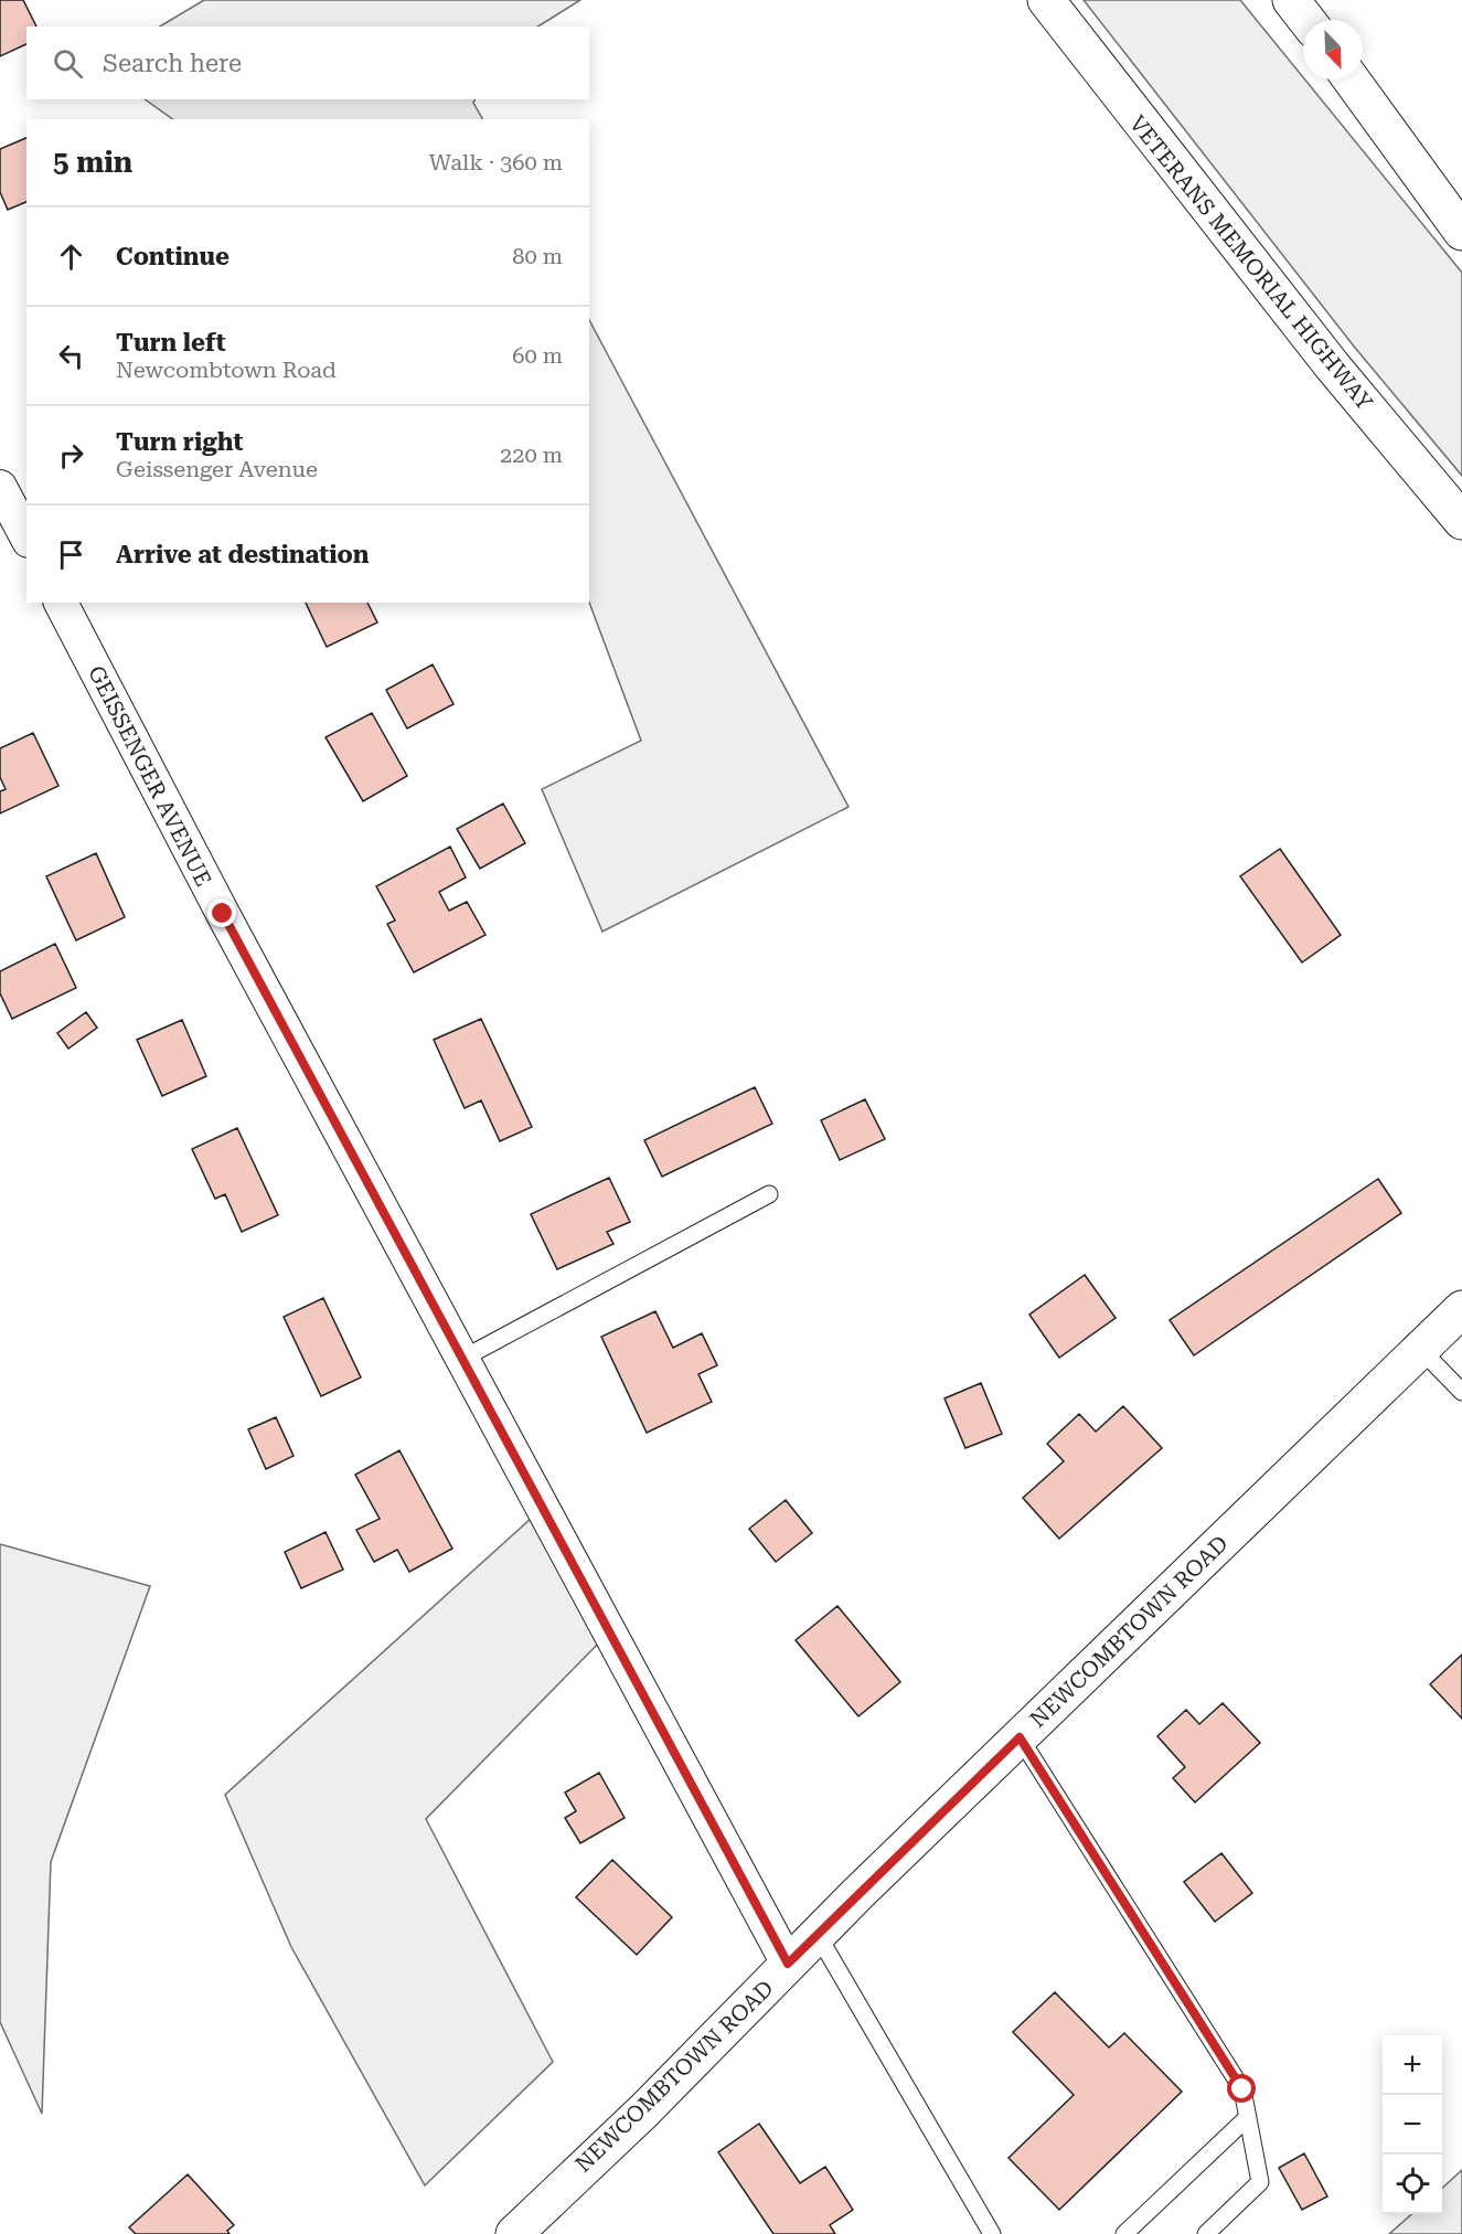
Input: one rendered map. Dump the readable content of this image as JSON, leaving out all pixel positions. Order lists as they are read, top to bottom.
{
  "streets": {
    "main road": ["VETERANS MEMORIAL HIGHWAY", "NEWCOMBTOWN ROAD"],
    "street": ["GEISSENGER AVENUE"]
  },
  "crossings": [
    ["GEISSENGER AVENUE", "NEWCOMBTOWN ROAD"]
  ],
  "north": "bottom right",
  "page": {
    "search": "Search here",
    "heading": ["5 min", "Walk · 360 m"],
    "list": [
      ["Continue", "80 m"],
      ["Turn left", "Newcombtown Road", "60 m"],
      ["Turn right", "Geissenger Avenue", "220 m"],
      "Arrive at destination"
    ],
    "map_buttons": ["+", "−"]
  }
}
